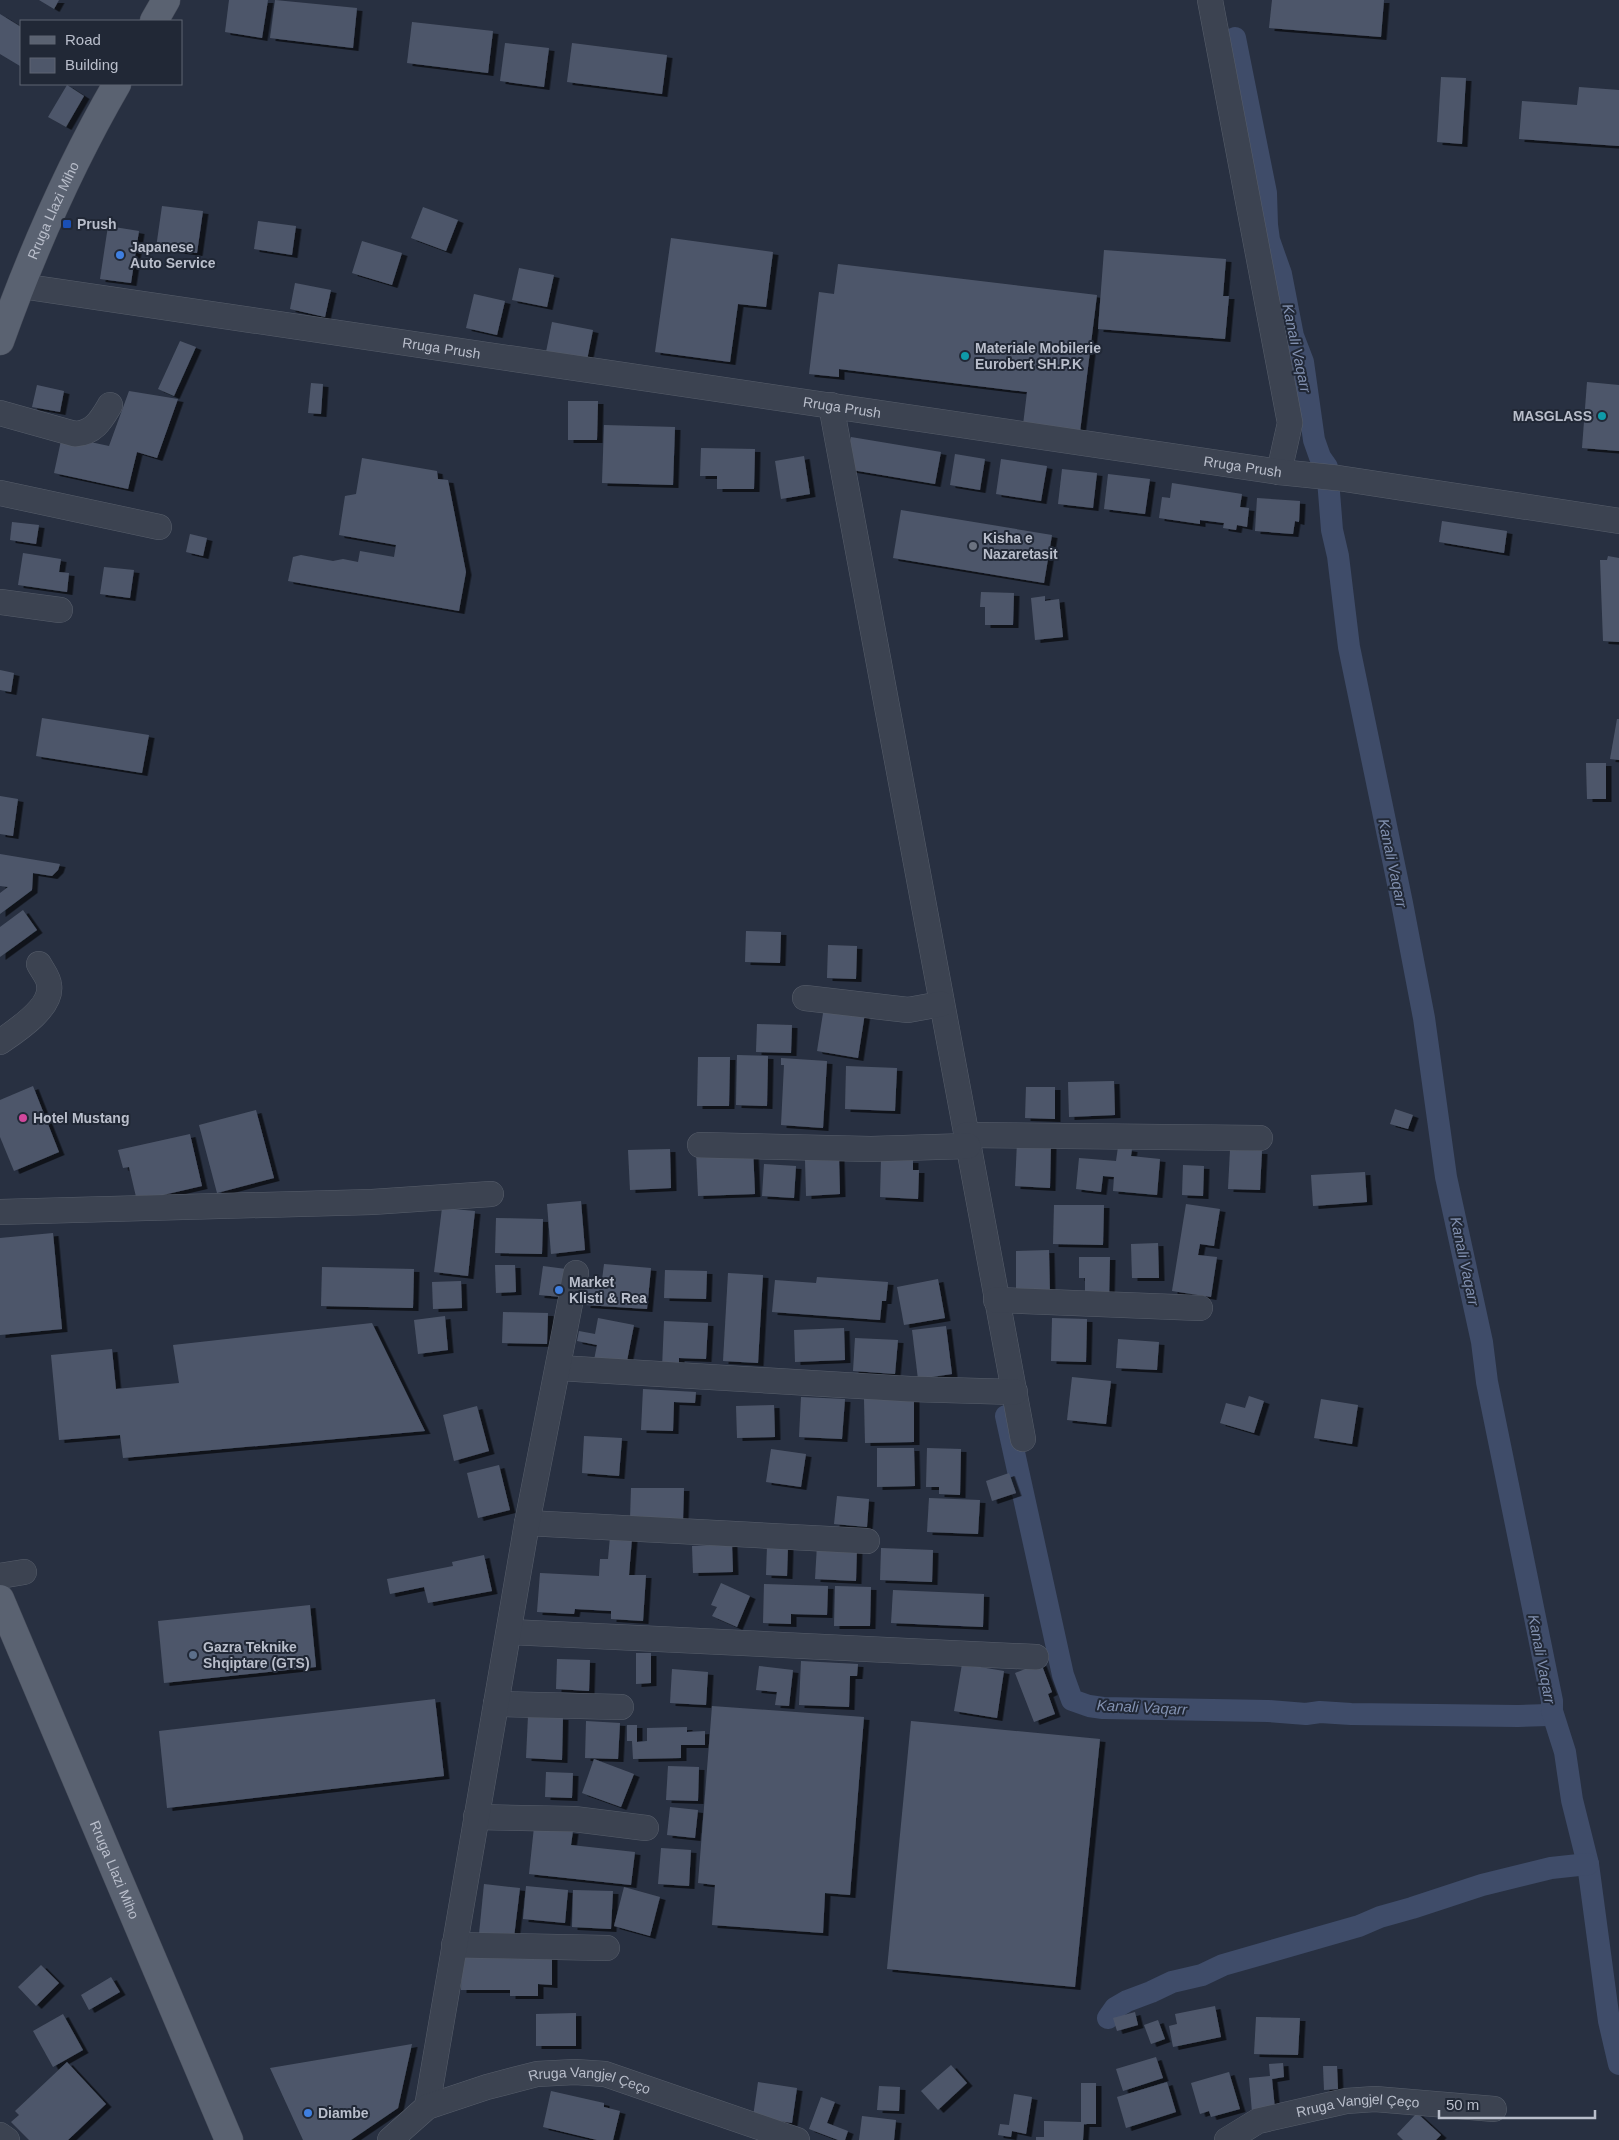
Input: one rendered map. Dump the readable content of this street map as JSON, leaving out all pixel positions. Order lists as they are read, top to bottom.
{
  "streets": {
    "main road": ["Rruga Llazi Miho"],
    "street": ["Rruga Prush", "Rruga Vangjel Çeço"]
  },
  "crossings": [
    ["Rruga Llazi Miho", "Rruga Prush"]
  ],
  "water": ["Kanali Vaqarr"],
  "places": {
    "transit": ["Prush"],
    "other": [
      "Japanese Auto Service",
      "Materiale Mobilerie Eurobert SH.P.K",
      "MASGLASS",
      "Kisha e Nazaretasit",
      "Hotel Mustang",
      "Market Klisti & Rea",
      "Gazra Teknike Shqiptare (GTS)",
      "Diambe"
    ]
  },
  "legend": ["Road", "Building"],
  "scale_bar": "50 m"
}
